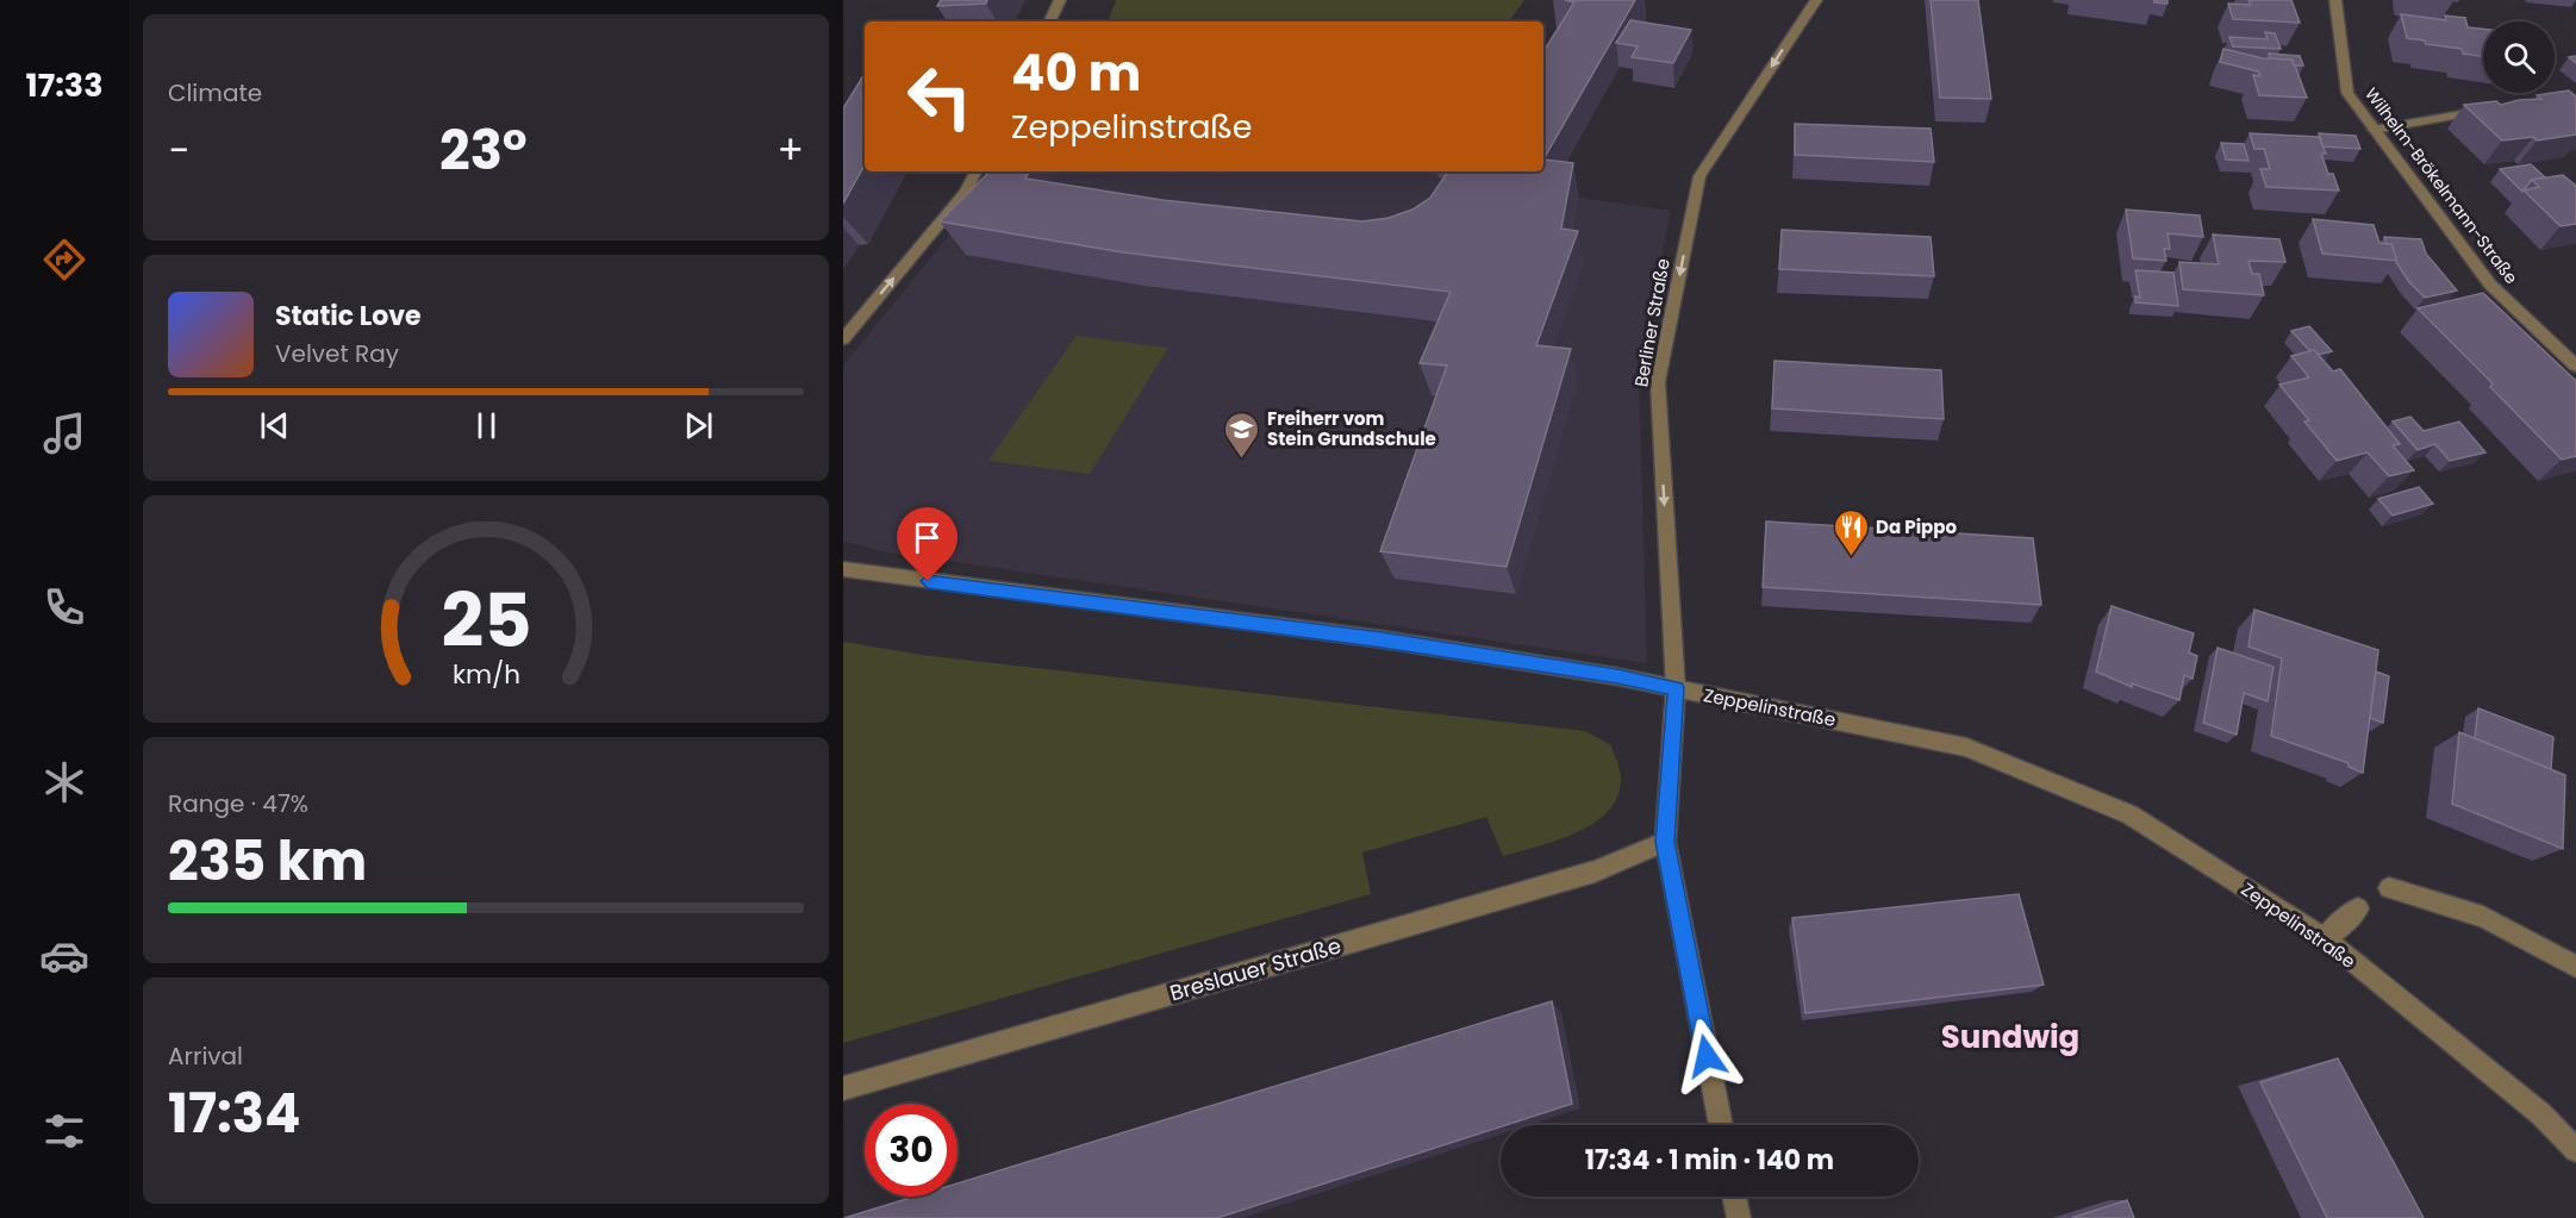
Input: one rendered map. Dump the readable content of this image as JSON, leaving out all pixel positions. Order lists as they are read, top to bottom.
{
  "streets": {
    "street": [
      "Wilhelm-Brökelmann-Straße",
      "Berliner Straße",
      "Zeppelinstraße",
      "Breslauer Straße"
    ]
  },
  "crossings": [
    ["Berliner Straße", "Zeppelinstraße"],
    ["Berliner Straße", "Breslauer Straße"]
  ],
  "one_way": ["Berliner Straße"],
  "districts": ["Sundwig"],
  "places": {
    "school or university": ["Freiherr vom Stein Grundschule"],
    "restaurant": ["Da Pippo"]
  },
  "page": {
    "tabs": "17:33",
    "tile": [
      "Climate",
      ["Range · 47%", "235 km"],
      ["Arrival", "17:34"]
    ],
    "turn": ["40 m", "Zeppelinstraße"],
    "heat": ["−", "23°", "+"],
    "song": ["Static Love", "Velvet Ray"],
    "limit": "30",
    "trip": "17:34 · 1 min · 140 m",
    "gauge": ["25", "km/h"]
  }
}
